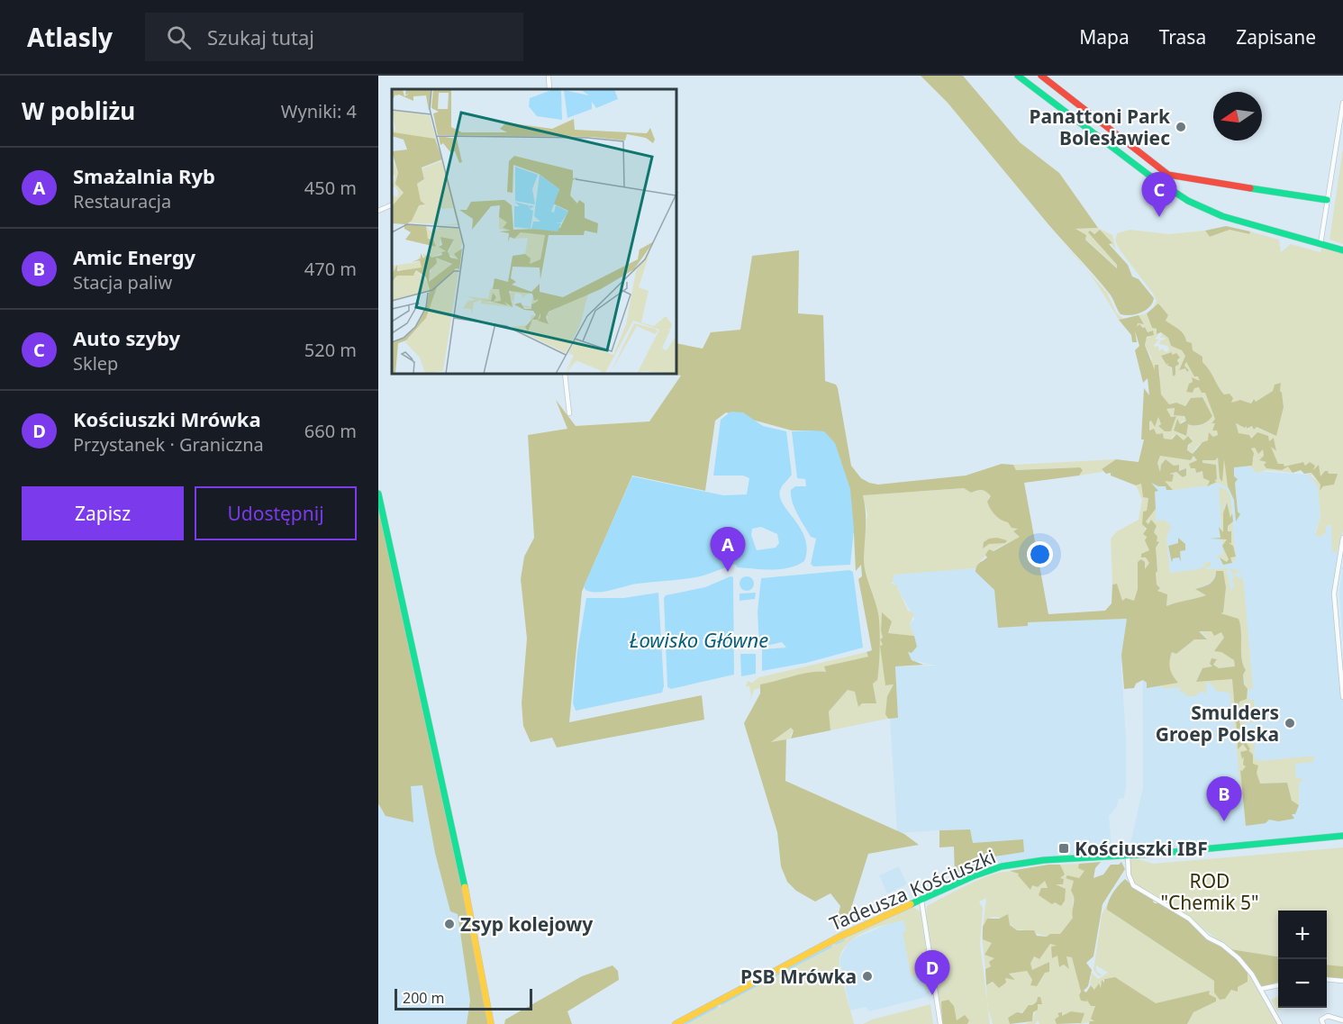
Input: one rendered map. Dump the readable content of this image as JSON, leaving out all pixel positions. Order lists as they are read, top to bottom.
{
  "streets": {
    "street": ["Tadeusza Kościuszki"]
  },
  "water": ["Łowisko Główne"],
  "parks": ["ROD \"Chemik 5\""],
  "places": {
    "other": [
      "Panattoni Park Bolesławiec",
      "Smulders Groep Polska",
      "Zsyp kolejowy",
      "PSB Mrówka"
    ],
    "transit": ["Kościuszki IBF"]
  },
  "scale_bar": "200 m",
  "north": "left",
  "page": {
    "header": "Atlasly",
    "search": "Szukaj tutaj",
    "nav": ["Mapa", "Trasa", "Zapisane"],
    "heading": ["W pobliżu", "Wyniki: 4"],
    "list": [
      {
        "mark": "A",
        "name": "Smażalnia Ryb",
        "note": "Restauracja",
        "value": "450 m"
      },
      {
        "mark": "B",
        "name": "Amic Energy",
        "note": "Stacja paliw",
        "value": "470 m"
      },
      {
        "mark": "C",
        "name": "Auto szyby",
        "note": "Sklep",
        "value": "520 m"
      },
      {
        "mark": "D",
        "name": "Kościuszki Mrówka",
        "note": "Przystanek · Graniczna",
        "value": "660 m"
      }
    ],
    "pins": [
      "C",
      "A",
      "B",
      "D"
    ],
    "buttons": ["Zapisz", "Udostępnij"],
    "map_buttons": ["+", "−"],
    "scale": "200 m"
  }
}
